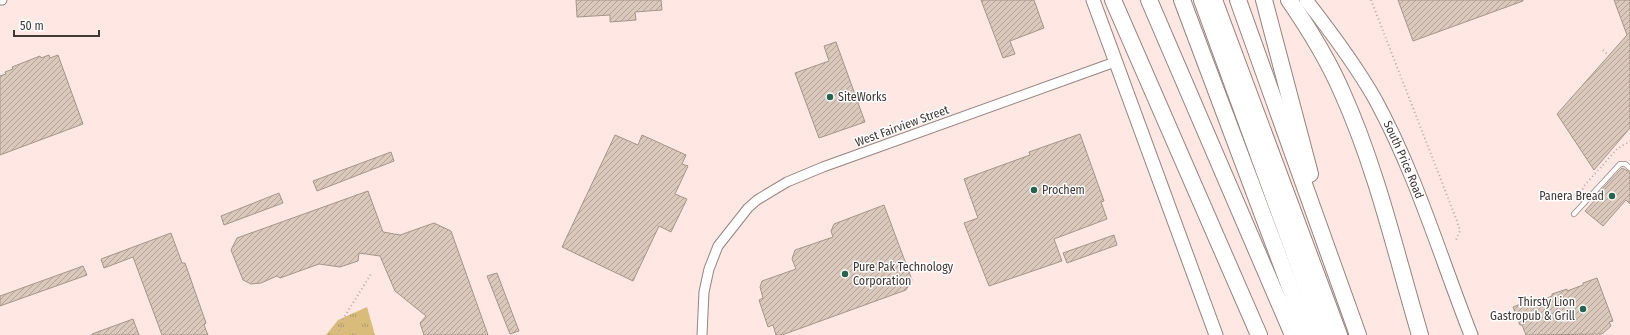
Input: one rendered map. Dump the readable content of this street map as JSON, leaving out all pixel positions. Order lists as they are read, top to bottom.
{
  "streets": {
    "main road": ["South Price Road"],
    "street": ["West Fairview Street"]
  },
  "places": [
    "SiteWorks",
    "Prochem",
    "Panera Bread",
    "Pure Pak Technology Corporation",
    "Thirsty Lion Gastropub & Grill"
  ],
  "scale_bar": "50 m"
}
